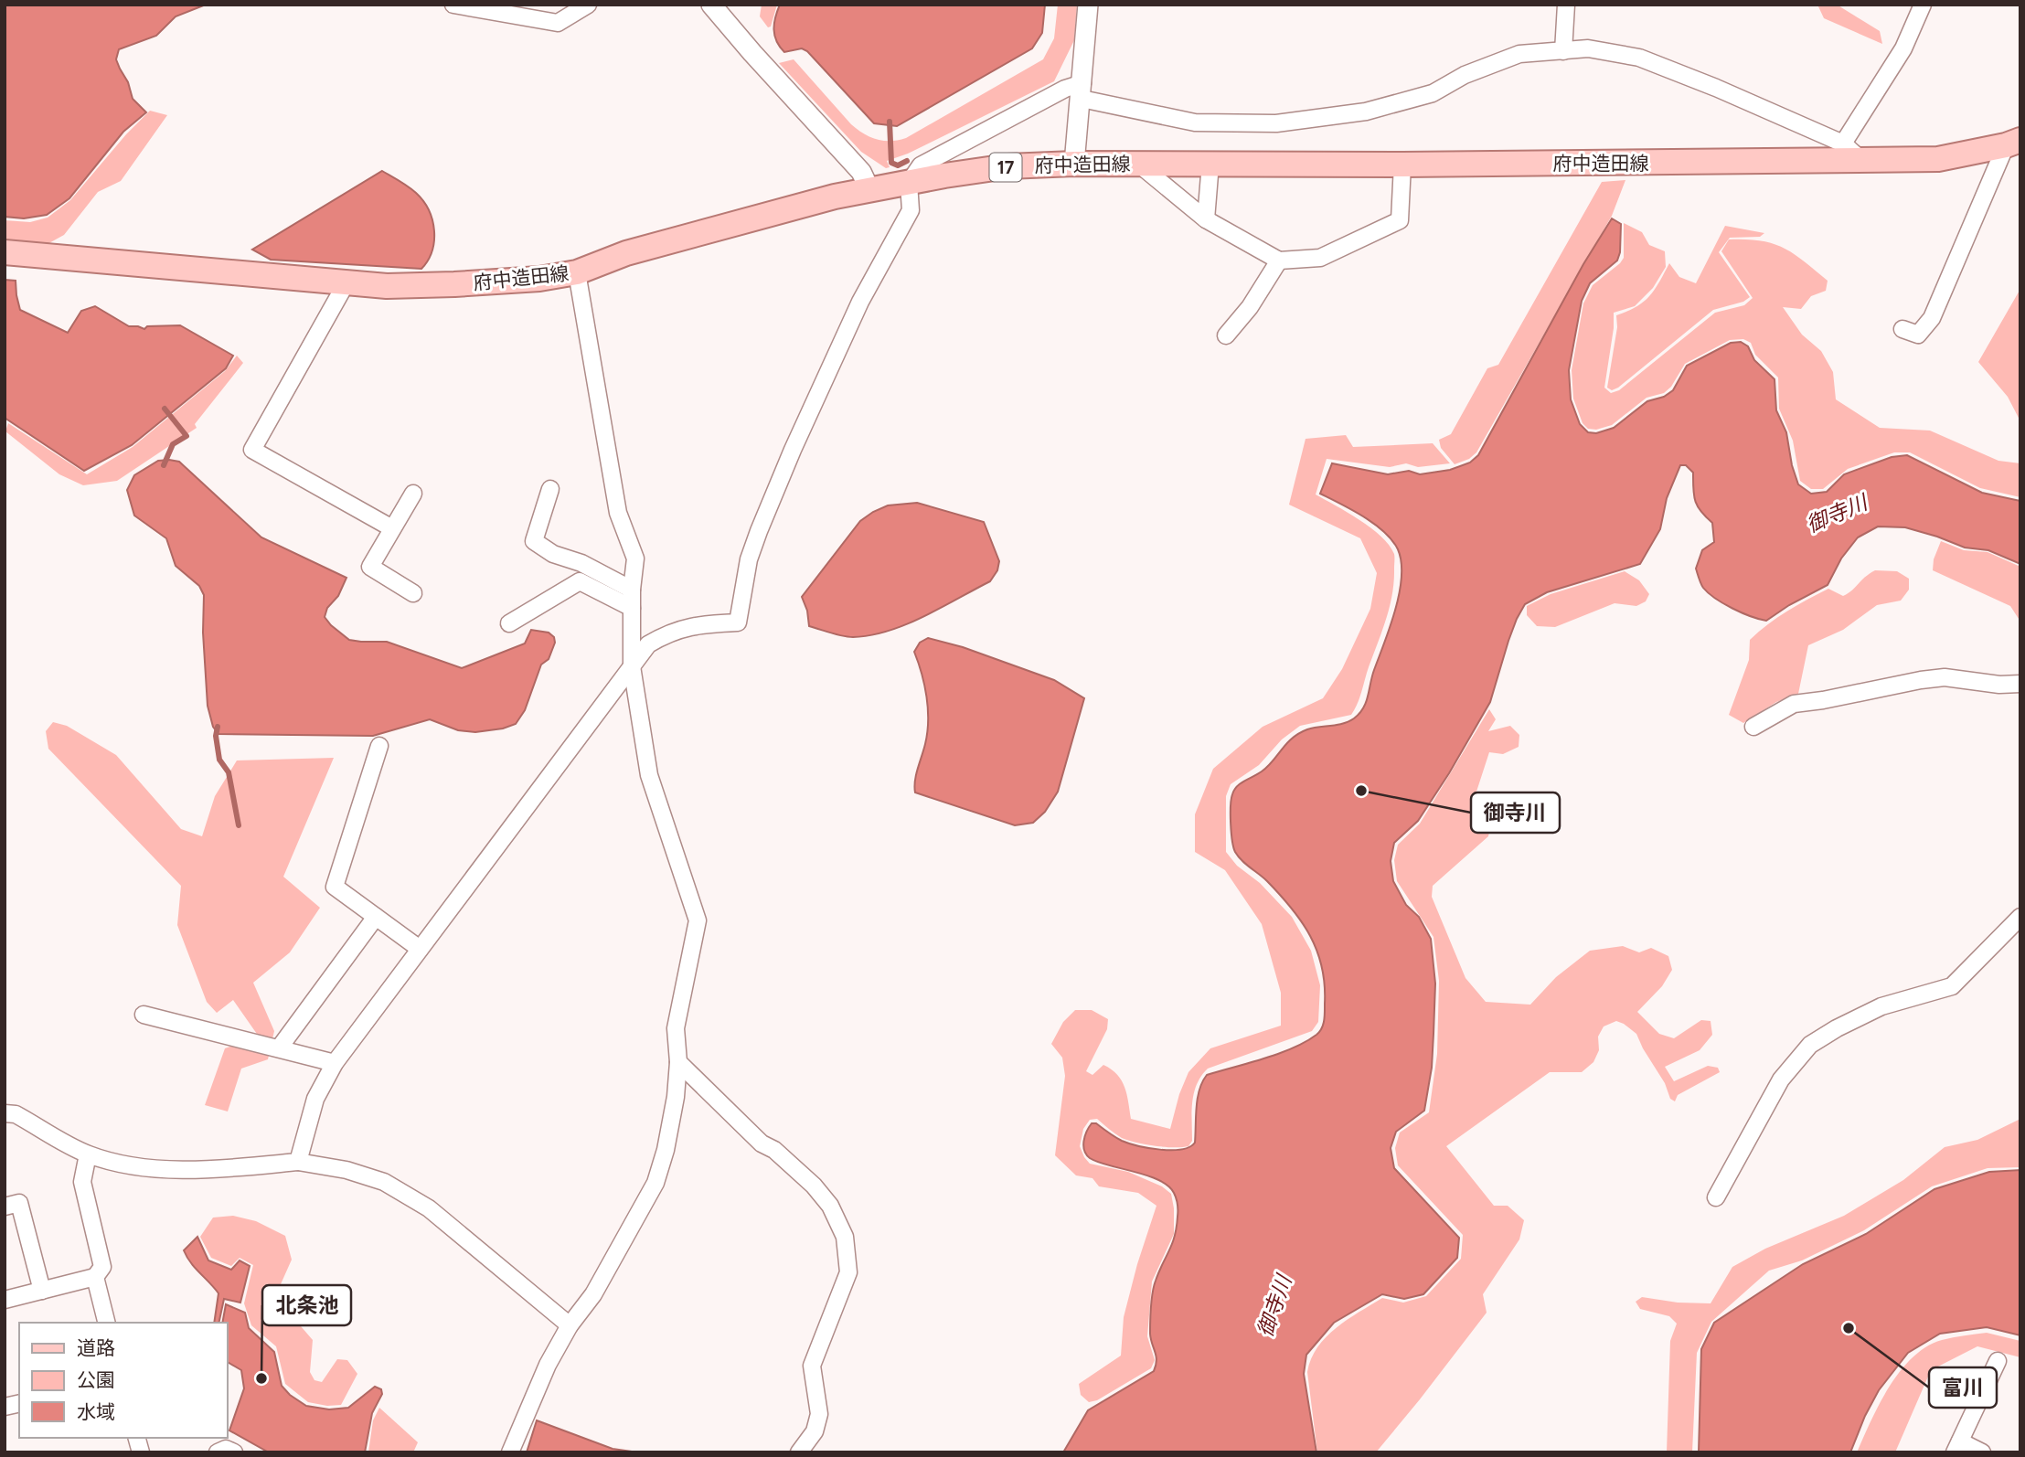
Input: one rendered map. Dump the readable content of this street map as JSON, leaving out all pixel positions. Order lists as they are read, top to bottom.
{
  "streets": {
    "main road": ["府中造田線", "17"]
  },
  "water": ["御寺川"],
  "places": ["御寺川", "富川", "北条池"],
  "legend": ["道路", "公園", "水域"]
}
